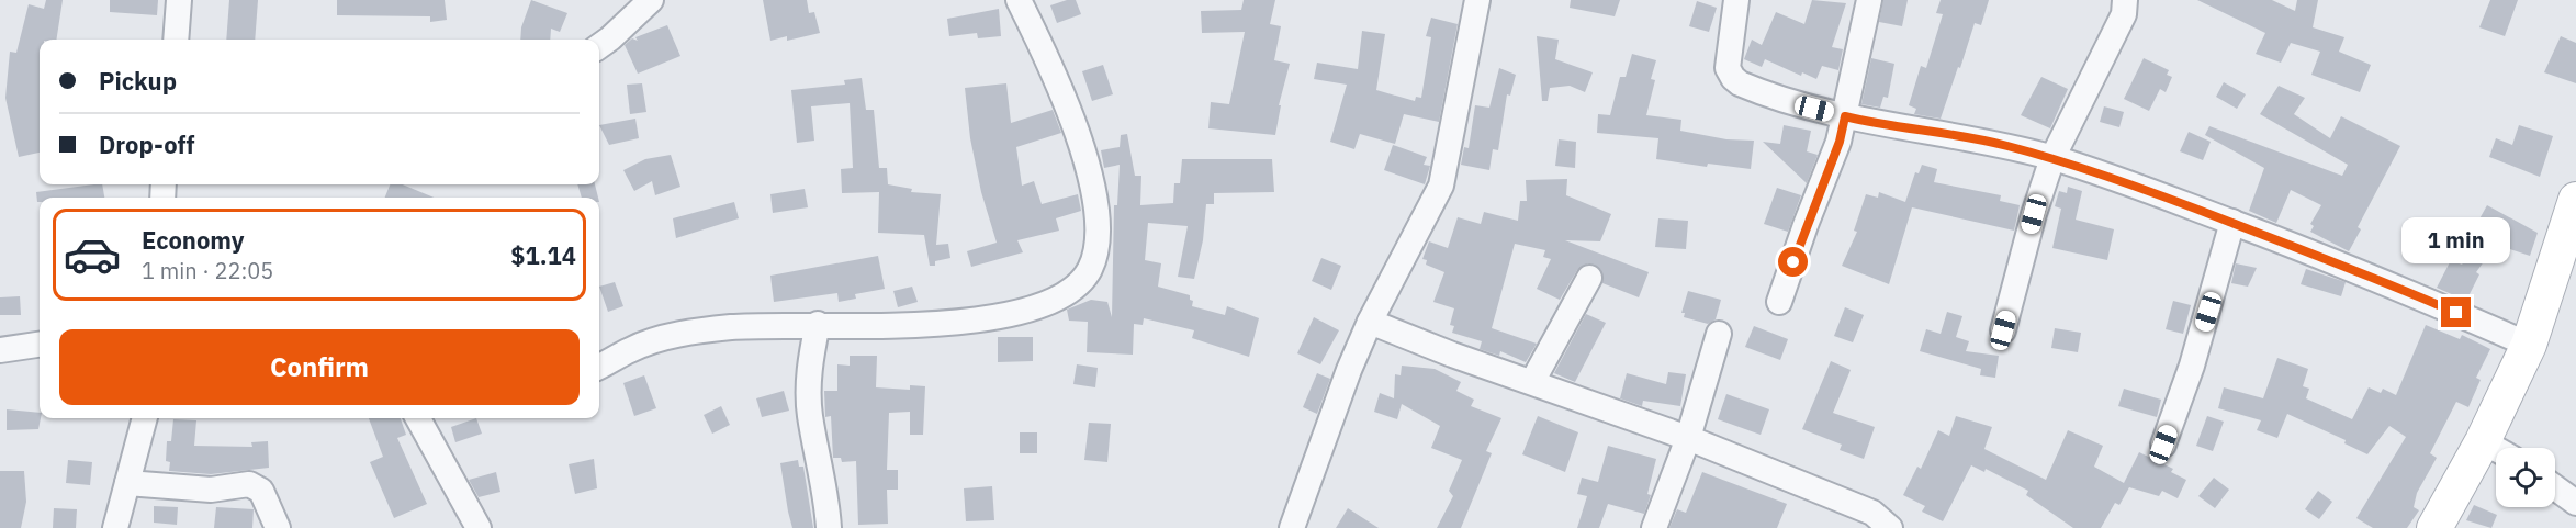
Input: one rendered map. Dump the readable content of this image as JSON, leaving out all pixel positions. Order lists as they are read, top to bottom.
{
  "page": {
    "banner": ["Pickup", "Drop-off"],
    "list": [
      {
        "name": "Economy",
        "note": "1 min · 22:05",
        "value": "$1.14"
      }
    ],
    "bubble": "1 min",
    "buttons": "Confirm"
  }
}
